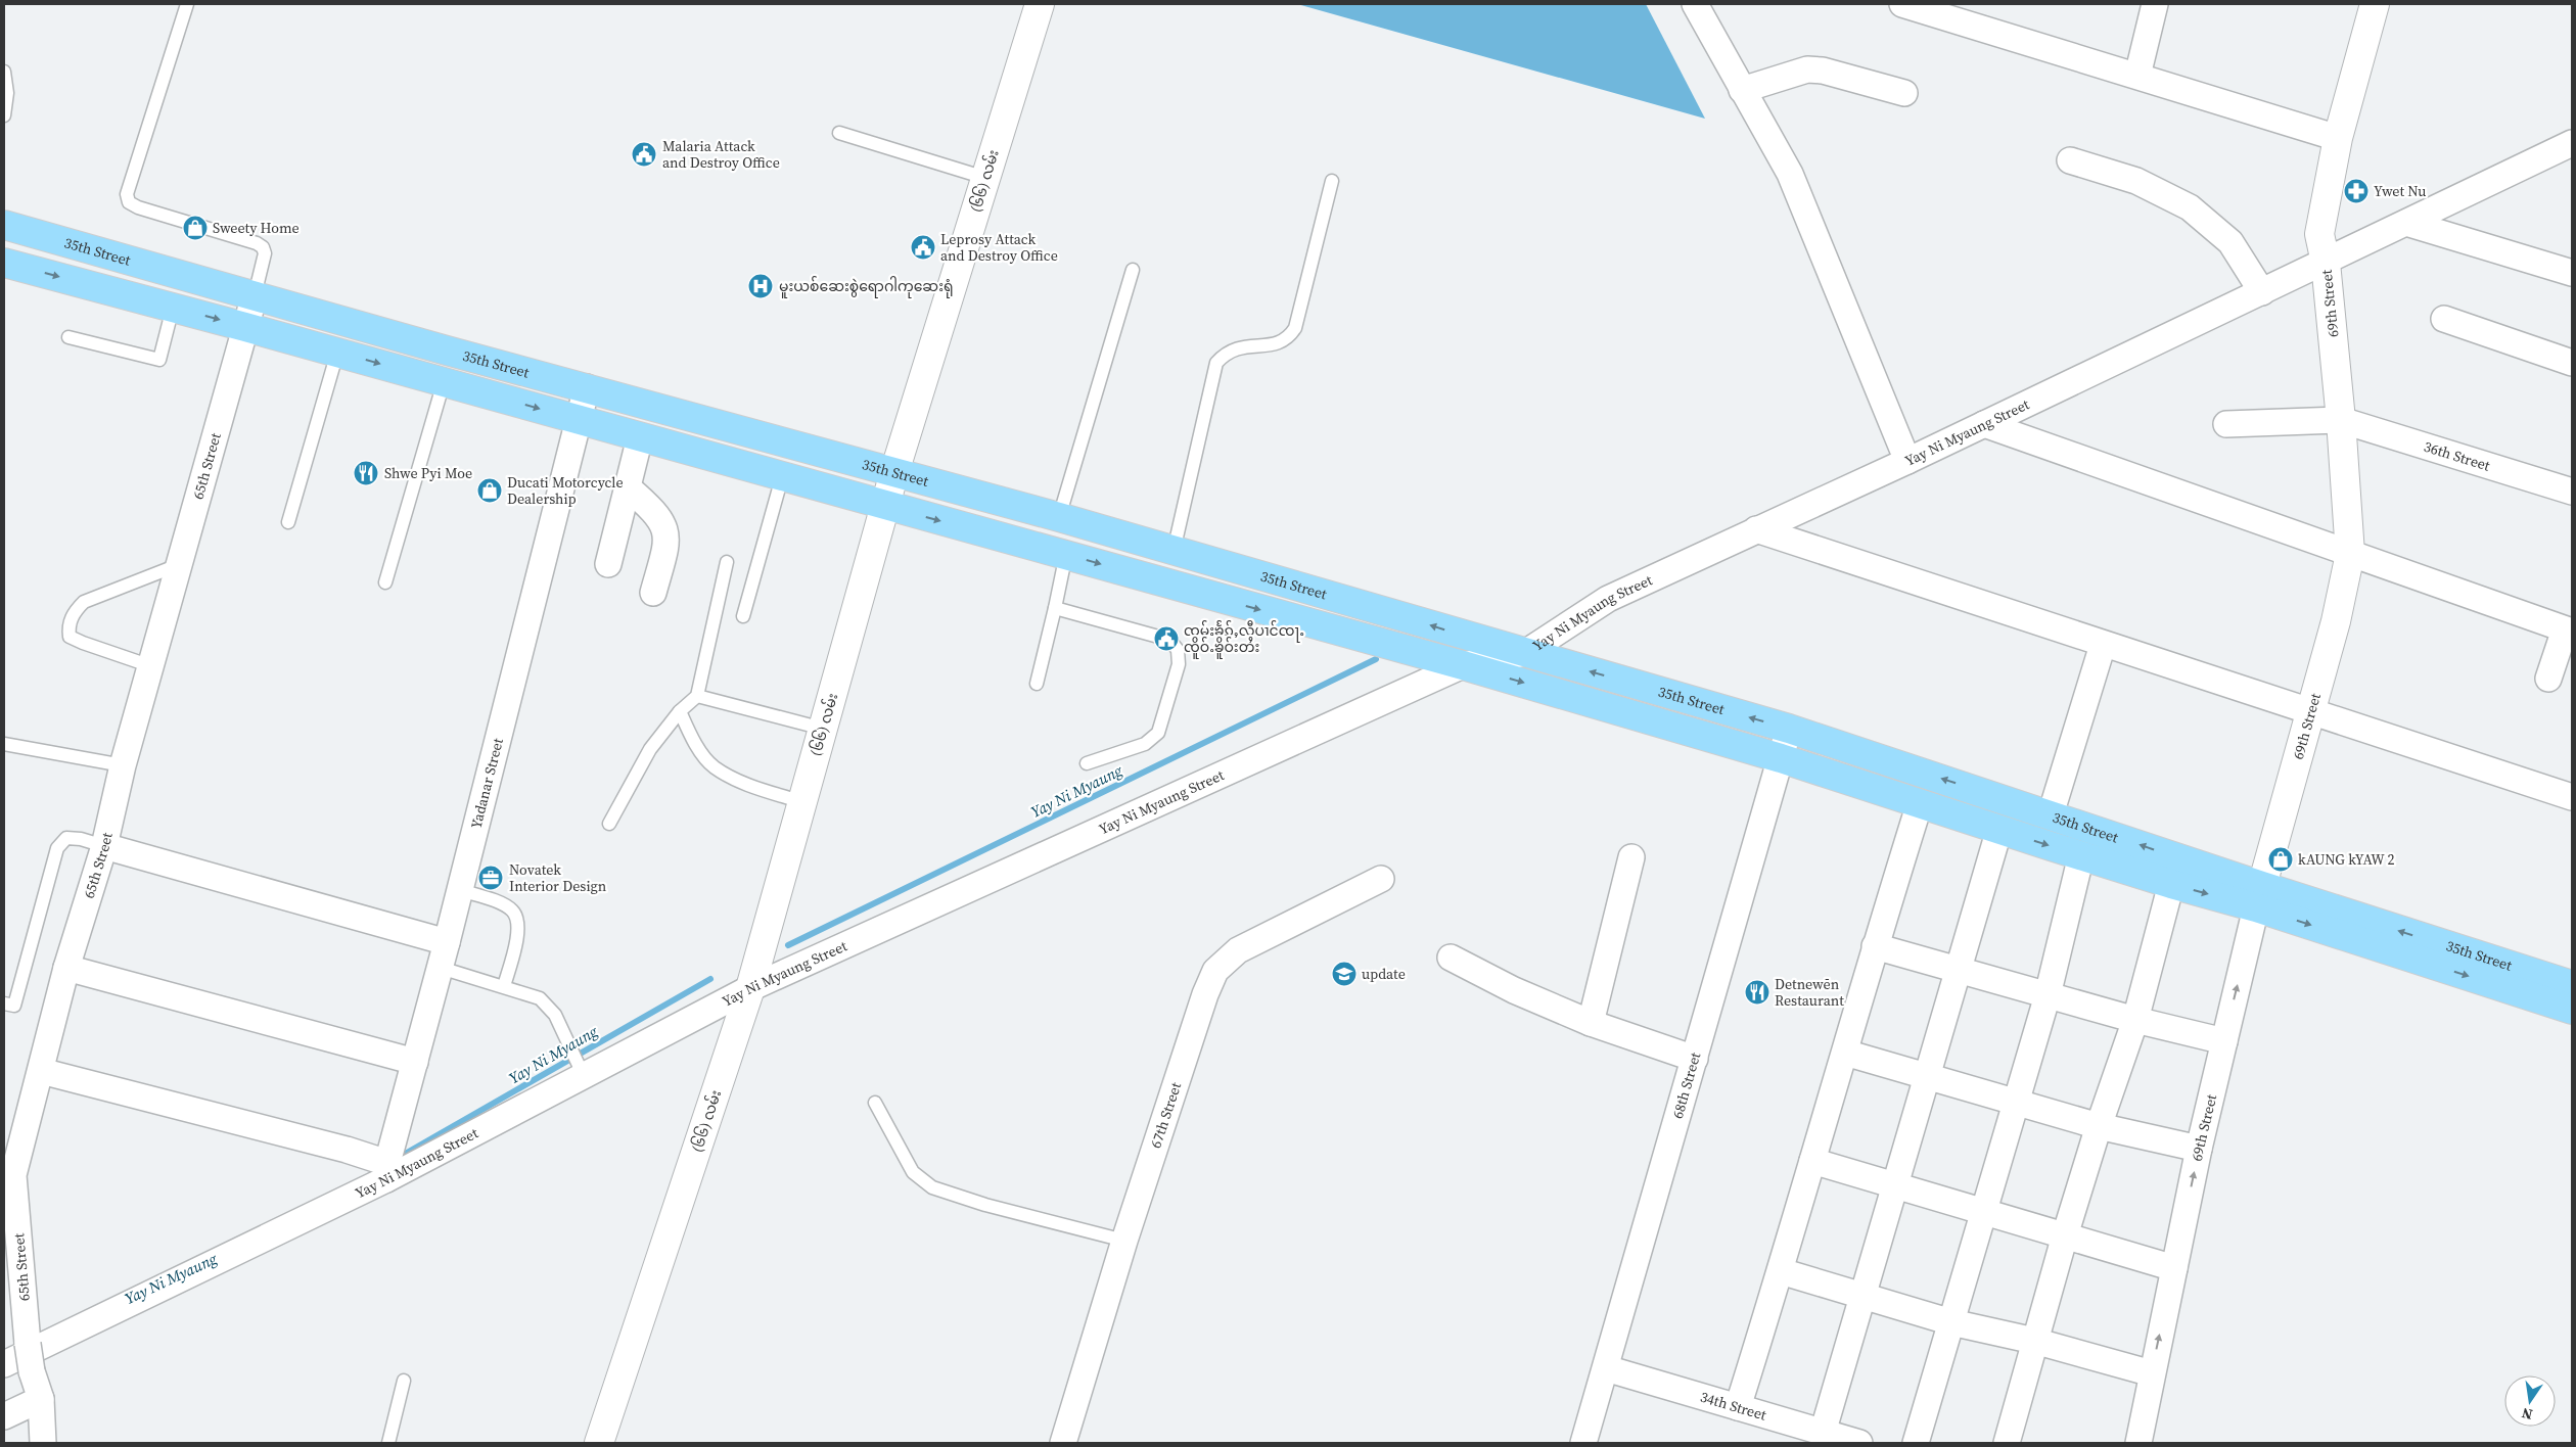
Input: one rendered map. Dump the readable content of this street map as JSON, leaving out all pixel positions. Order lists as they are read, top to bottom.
{
  "streets": {
    "main road": ["35th Street"],
    "street": [
      "(၆၆) လမ်း",
      "69th Street",
      "Yay Ni Myaung Street",
      "36th Street",
      "65th Street",
      "Yadanar Street",
      "68th Street",
      "67th Street",
      "34th Street"
    ]
  },
  "crossings": [
    ["(၆၆) လမ်း", "35th Street"],
    ["(၆၆) လမ်း", "Yay Ni Myaung Street"],
    ["35th Street", "69th Street"],
    ["35th Street", "Yay Ni Myaung Street"],
    ["35th Street", "65th Street"],
    ["35th Street", "Yadanar Street"],
    ["35th Street", "68th Street"],
    ["69th Street", "Yay Ni Myaung Street"],
    ["69th Street", "36th Street"],
    ["Yay Ni Myaung Street", "Yadanar Street"],
    ["68th Street", "34th Street"]
  ],
  "water": ["Yay Ni Myaung"],
  "places": {
    "public building": ["Malaria Attack and Destroy Office", "Leprosy Attack and Destroy Office", "ၸုမ်းၶႅၵ်ႇလီပၢင်ၸႃႉ ၸိူဝ်ႉၶိူဝ်းတႆး"],
    "pharmacy": ["Ywet Nu"],
    "shop": ["Sweety Home", "Ducati Motorcycle Dealership", "kAUNG kYAW 2"],
    "hospital": ["မူးယစ်ဆေးစွဲရောဂါကုဆေးရုံ"],
    "restaurant": ["Shwe Pyi Moe", "Detnewēn Restaurant"],
    "office": ["Novatek Interior Design"],
    "school or university": ["update"]
  },
  "north": "bottom"
}
